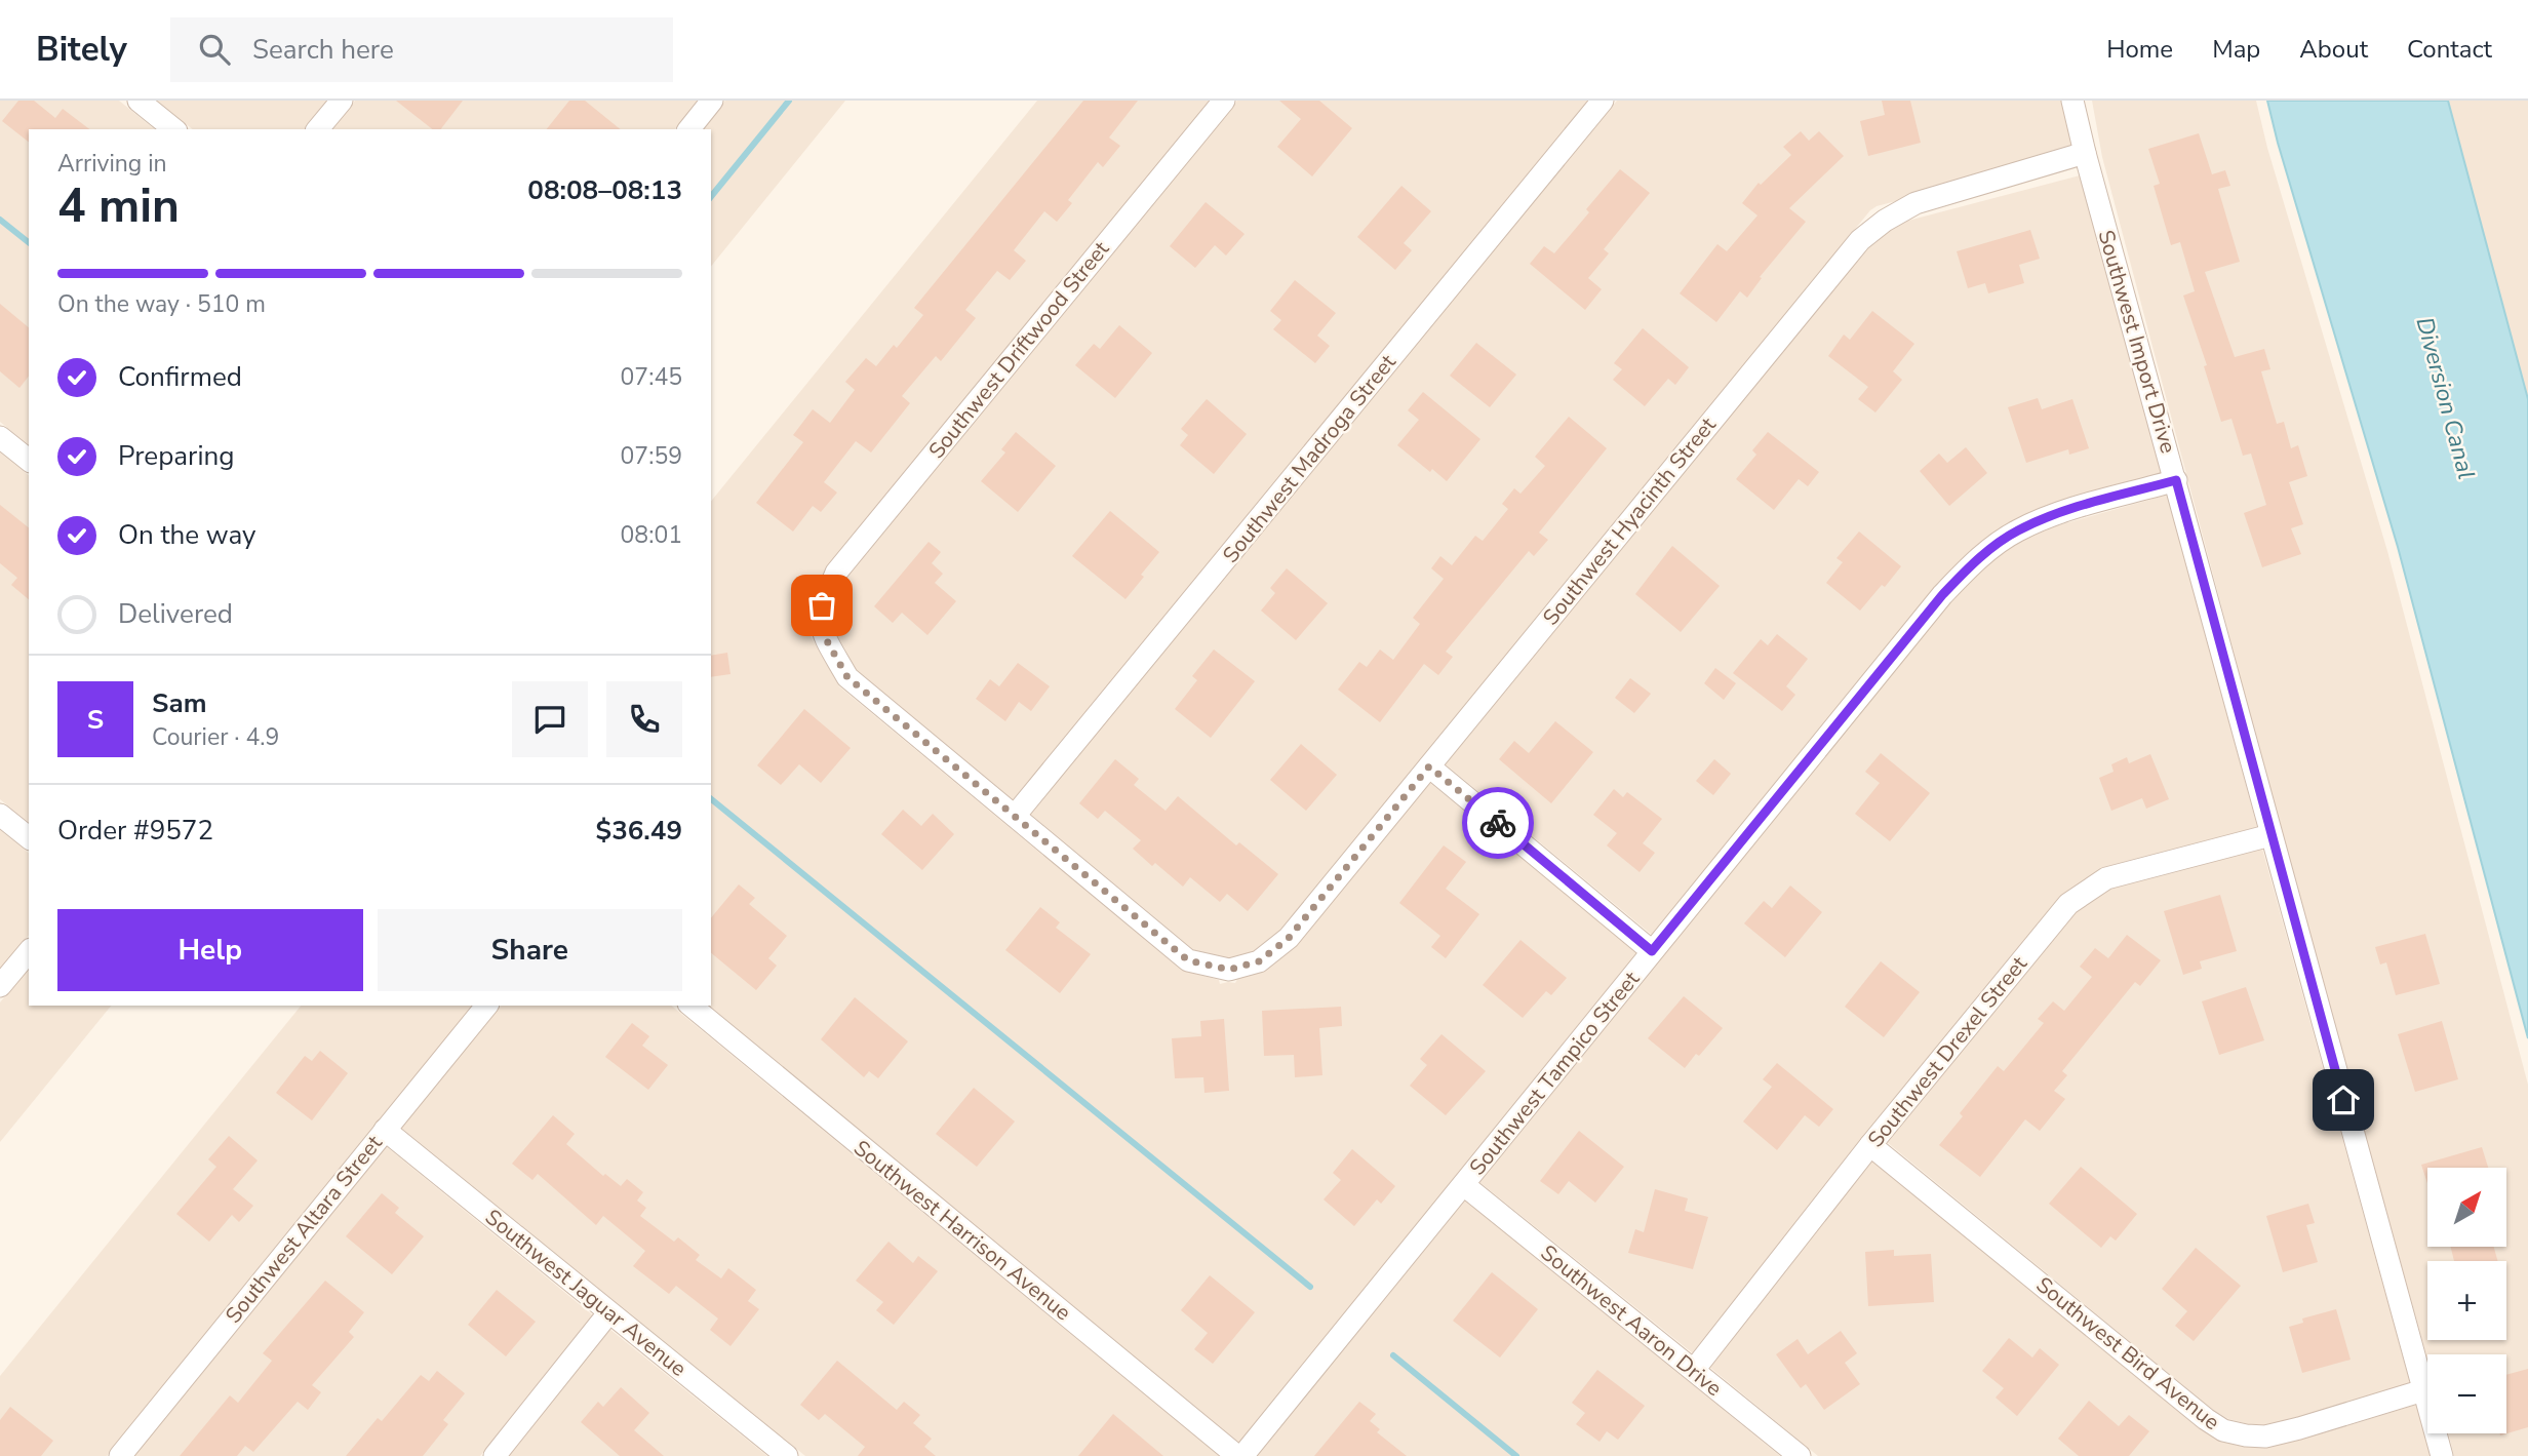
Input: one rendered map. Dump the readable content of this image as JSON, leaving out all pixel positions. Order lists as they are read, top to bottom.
{
  "streets": {
    "street": [
      "Southwest Import Drive",
      "Southwest Driftwood Street",
      "Southwest Madroga Street",
      "Southwest Hyacinth Street",
      "Southwest Drexel Street",
      "Southwest Tampico Street",
      "Southwest Altara Street",
      "Southwest Harrison Avenue",
      "Southwest Jaguar Avenue",
      "Southwest Aaron Drive",
      "Southwest Bird Avenue"
    ]
  },
  "crossings": [
    ["Southwest Import Drive", "Southwest Hyacinth Street"],
    ["Southwest Import Drive", "Southwest Drexel Street"],
    ["Southwest Import Drive", "Southwest Tampico Street"],
    ["Southwest Import Drive", "Southwest Bird Avenue"],
    ["Southwest Driftwood Street", "Southwest Madroga Street"],
    ["Southwest Driftwood Street", "Southwest Hyacinth Street"],
    ["Southwest Madroga Street", "Southwest Hyacinth Street"],
    ["Southwest Drexel Street", "Southwest Aaron Drive"],
    ["Southwest Drexel Street", "Southwest Bird Avenue"],
    ["Southwest Tampico Street", "Southwest Aaron Drive"],
    ["Southwest Altara Street", "Southwest Jaguar Avenue"]
  ],
  "water": ["Diversion Canal"],
  "north": "top right",
  "page": {
    "header": "Bitely",
    "search": "Search here",
    "nav": [
      "Home",
      "Map",
      "About",
      "Contact"
    ],
    "heading": ["4 min", "Arriving in", "08:08–08:13"],
    "panel": [
      "Sam",
      "Courier · 4.9",
      "Order #9572",
      "$36.49"
    ],
    "bar": "On the way · 510 m",
    "list": [
      ["Confirmed", "07:45"],
      ["Preparing", "07:59"],
      ["On the way", "08:01"],
      "Delivered"
    ],
    "round": "S",
    "buttons": ["Help", "Share"],
    "map_buttons": ["+", "−"]
  }
}
